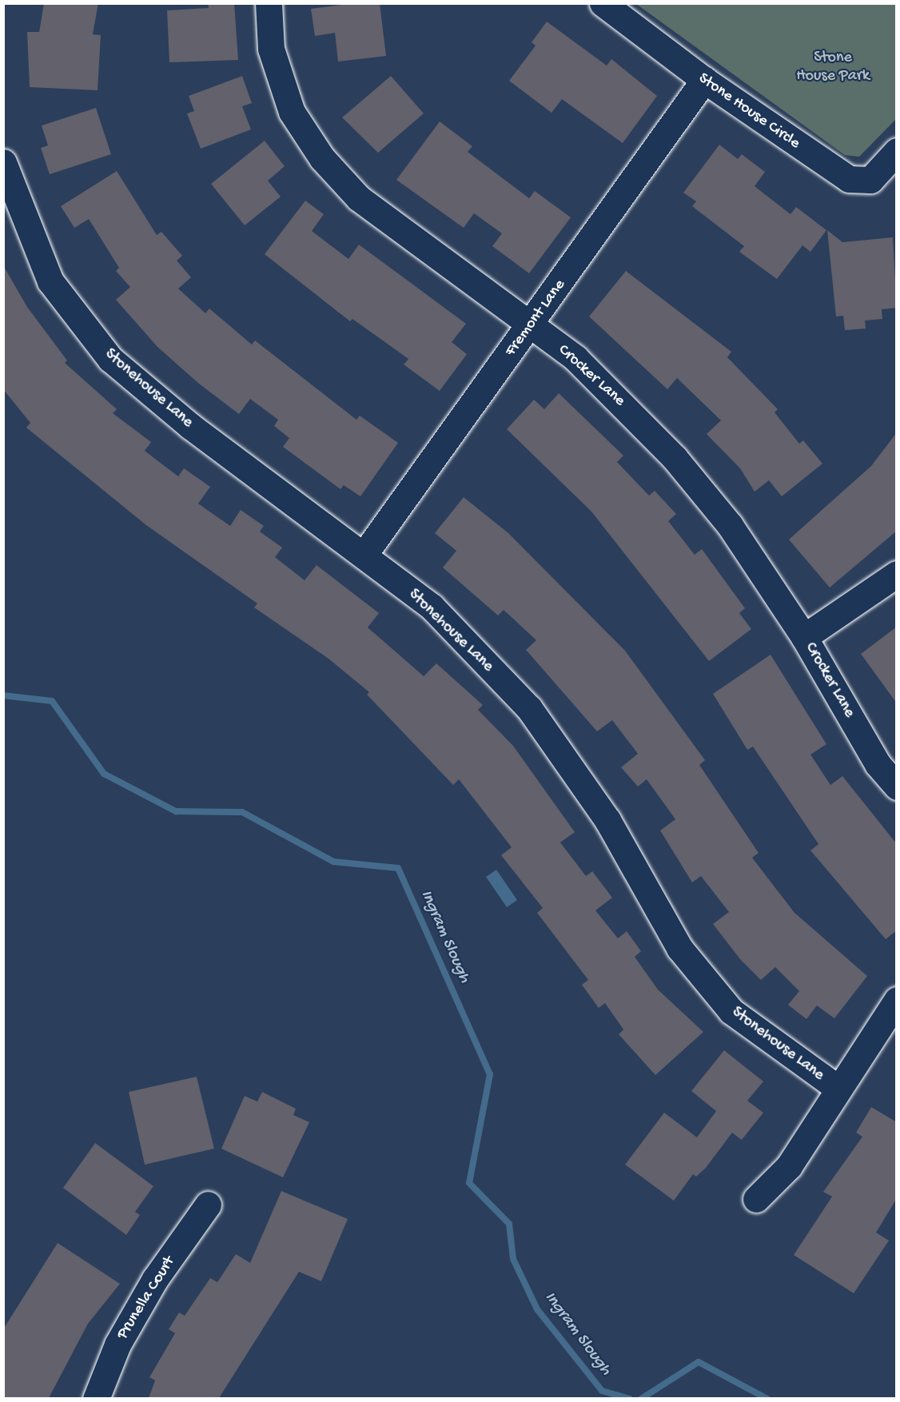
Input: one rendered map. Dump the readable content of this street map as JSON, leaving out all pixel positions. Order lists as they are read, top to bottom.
{
  "streets": {
    "street": [
      "Stone House Circle",
      "Fremont Lane",
      "Crocker Lane",
      "Stonehouse Lane",
      "Prunella Court"
    ]
  },
  "crossings": [
    ["Stone House Circle", "Fremont Lane"],
    ["Fremont Lane", "Crocker Lane"],
    ["Fremont Lane", "Stonehouse Lane"]
  ],
  "water": ["Ingram Slough"],
  "parks": ["Stone House Park"]
}
